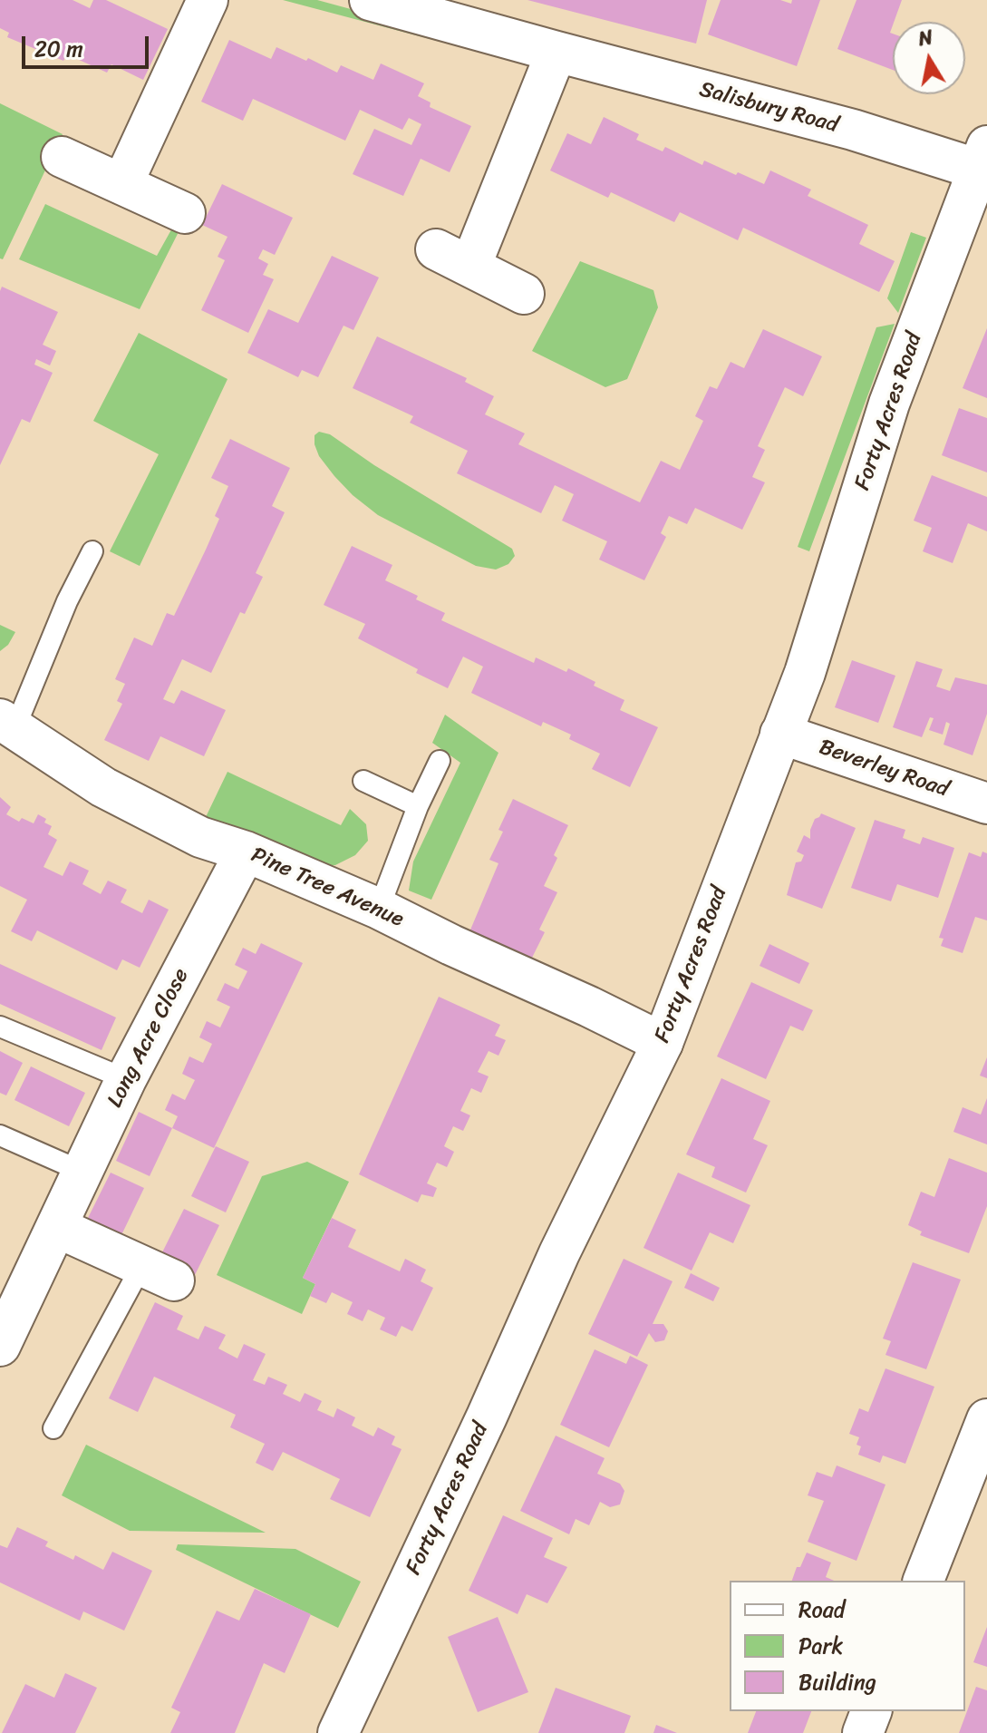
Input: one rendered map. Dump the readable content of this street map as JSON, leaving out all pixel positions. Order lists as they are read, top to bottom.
{
  "streets": {
    "street": [
      "Salisbury Road",
      "Forty Acres Road",
      "Beverley Road",
      "Pine Tree Avenue",
      "Long Acre Close"
    ]
  },
  "crossings": [
    ["Salisbury Road", "Forty Acres Road"],
    ["Forty Acres Road", "Beverley Road"],
    ["Forty Acres Road", "Pine Tree Avenue"],
    ["Pine Tree Avenue", "Long Acre Close"]
  ],
  "legend": ["Road", "Park", "Building"],
  "scale_bar": "20 m",
  "north": "top"
}
